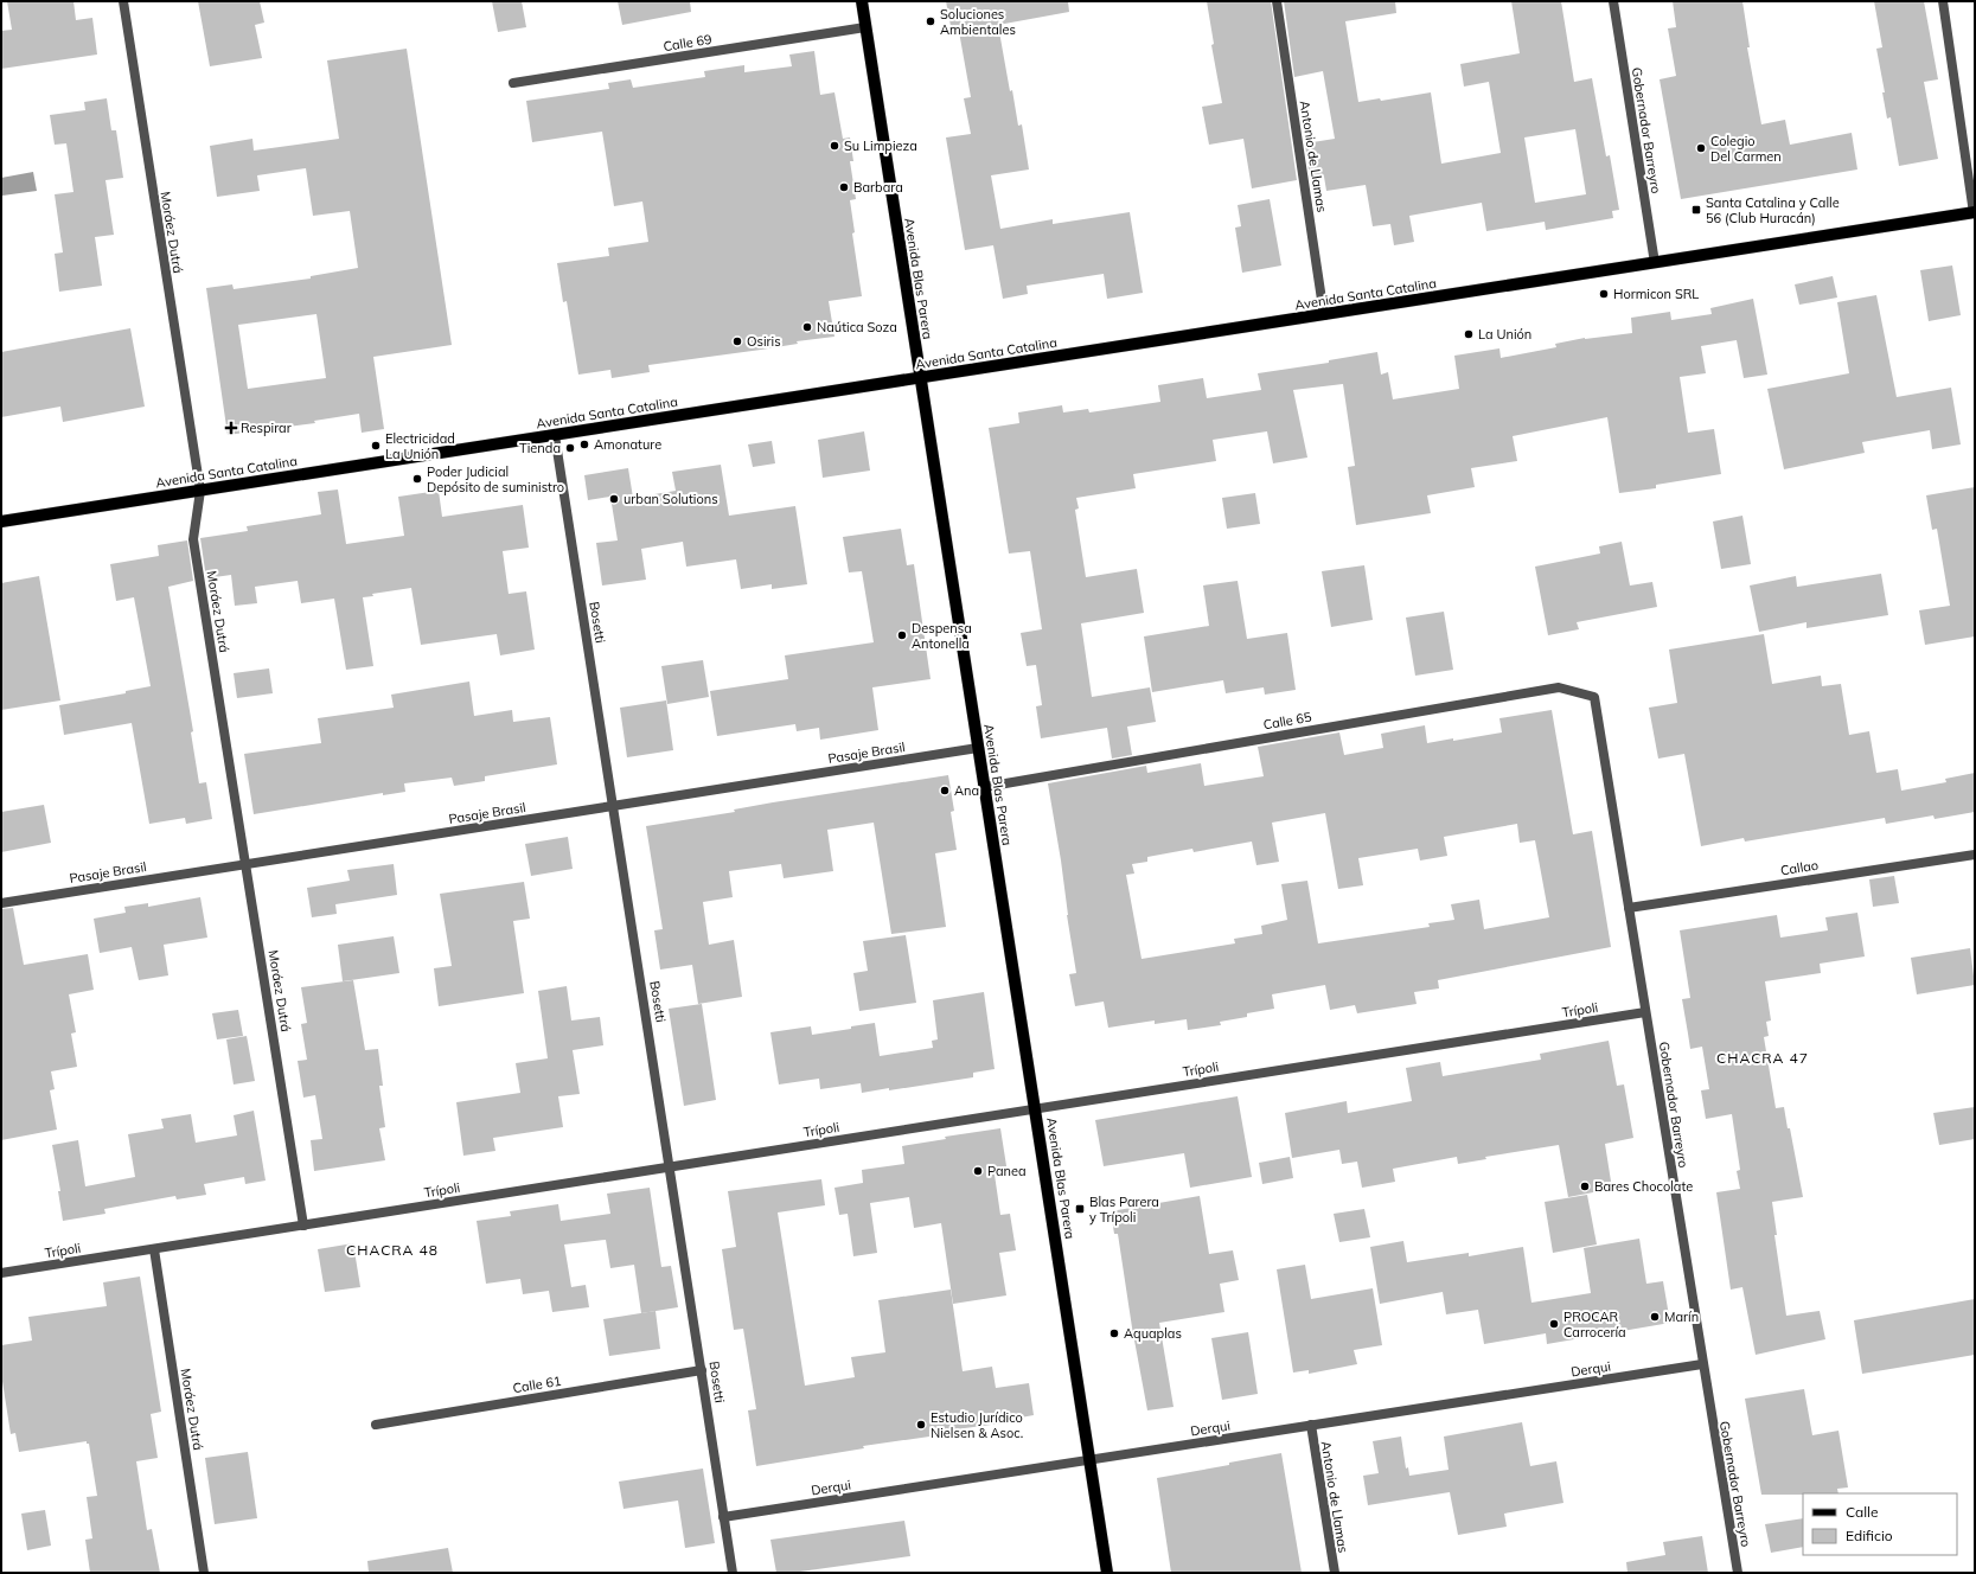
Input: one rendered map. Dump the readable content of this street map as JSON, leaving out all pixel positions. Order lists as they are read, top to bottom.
{
  "streets": {
    "main road": ["Avenida Blas Parera", "Avenida Santa Catalina"],
    "street": [
      "Calle 69",
      "Gobernador Barreyro",
      "Antonio de Llamas",
      "Moráez Dutrá",
      "Bosetti",
      "Calle 65",
      "Pasaje Brasil",
      "Callao",
      "Trípoli",
      "Derqui",
      "Calle 61"
    ]
  },
  "crossings": [
    ["Calle 69", "Avenida Blas Parera"],
    ["Gobernador Barreyro", "Avenida Santa Catalina"],
    ["Gobernador Barreyro", "Calle 65"],
    ["Gobernador Barreyro", "Callao"],
    ["Gobernador Barreyro", "Trípoli"],
    ["Gobernador Barreyro", "Derqui"],
    ["Antonio de Llamas", "Avenida Santa Catalina"],
    ["Antonio de Llamas", "Derqui"],
    ["Moráez Dutrá", "Avenida Santa Catalina"],
    ["Moráez Dutrá", "Pasaje Brasil"],
    ["Moráez Dutrá", "Trípoli"],
    ["Avenida Blas Parera", "Avenida Santa Catalina"],
    ["Avenida Blas Parera", "Calle 65"],
    ["Avenida Blas Parera", "Pasaje Brasil"],
    ["Avenida Blas Parera", "Trípoli"],
    ["Avenida Blas Parera", "Derqui"],
    ["Avenida Santa Catalina", "Bosetti"],
    ["Bosetti", "Pasaje Brasil"],
    ["Bosetti", "Trípoli"],
    ["Bosetti", "Derqui"],
    ["Bosetti", "Calle 61"]
  ],
  "districts": ["CHACRA 47", "CHACRA 48"],
  "places": {
    "other": [
      "Soluciones Ambientales",
      "Su Limpieza",
      "Colegio Del Carmen",
      "Barbara",
      "Hormicon SRL",
      "Naútica Soza",
      "La Unión",
      "Osiris",
      "Amonature",
      "Electricidad La Unión",
      "Tienda",
      "Poder Judicial Depósito de suministro",
      "urban Solutions",
      "Despensa Antonella",
      "Ana",
      "Panea",
      "Bares Chocolate",
      "Marín",
      "PROCAR Carrocería",
      "Aquaplas",
      "Estudio Jurídico Nielsen & Asoc."
    ],
    "transit": ["Santa Catalina y Calle 56 (Club Huracán)", "Blas Parera y Trípoli"],
    "health": ["Respirar"]
  },
  "legend": ["Calle", "Edificio"]
}
